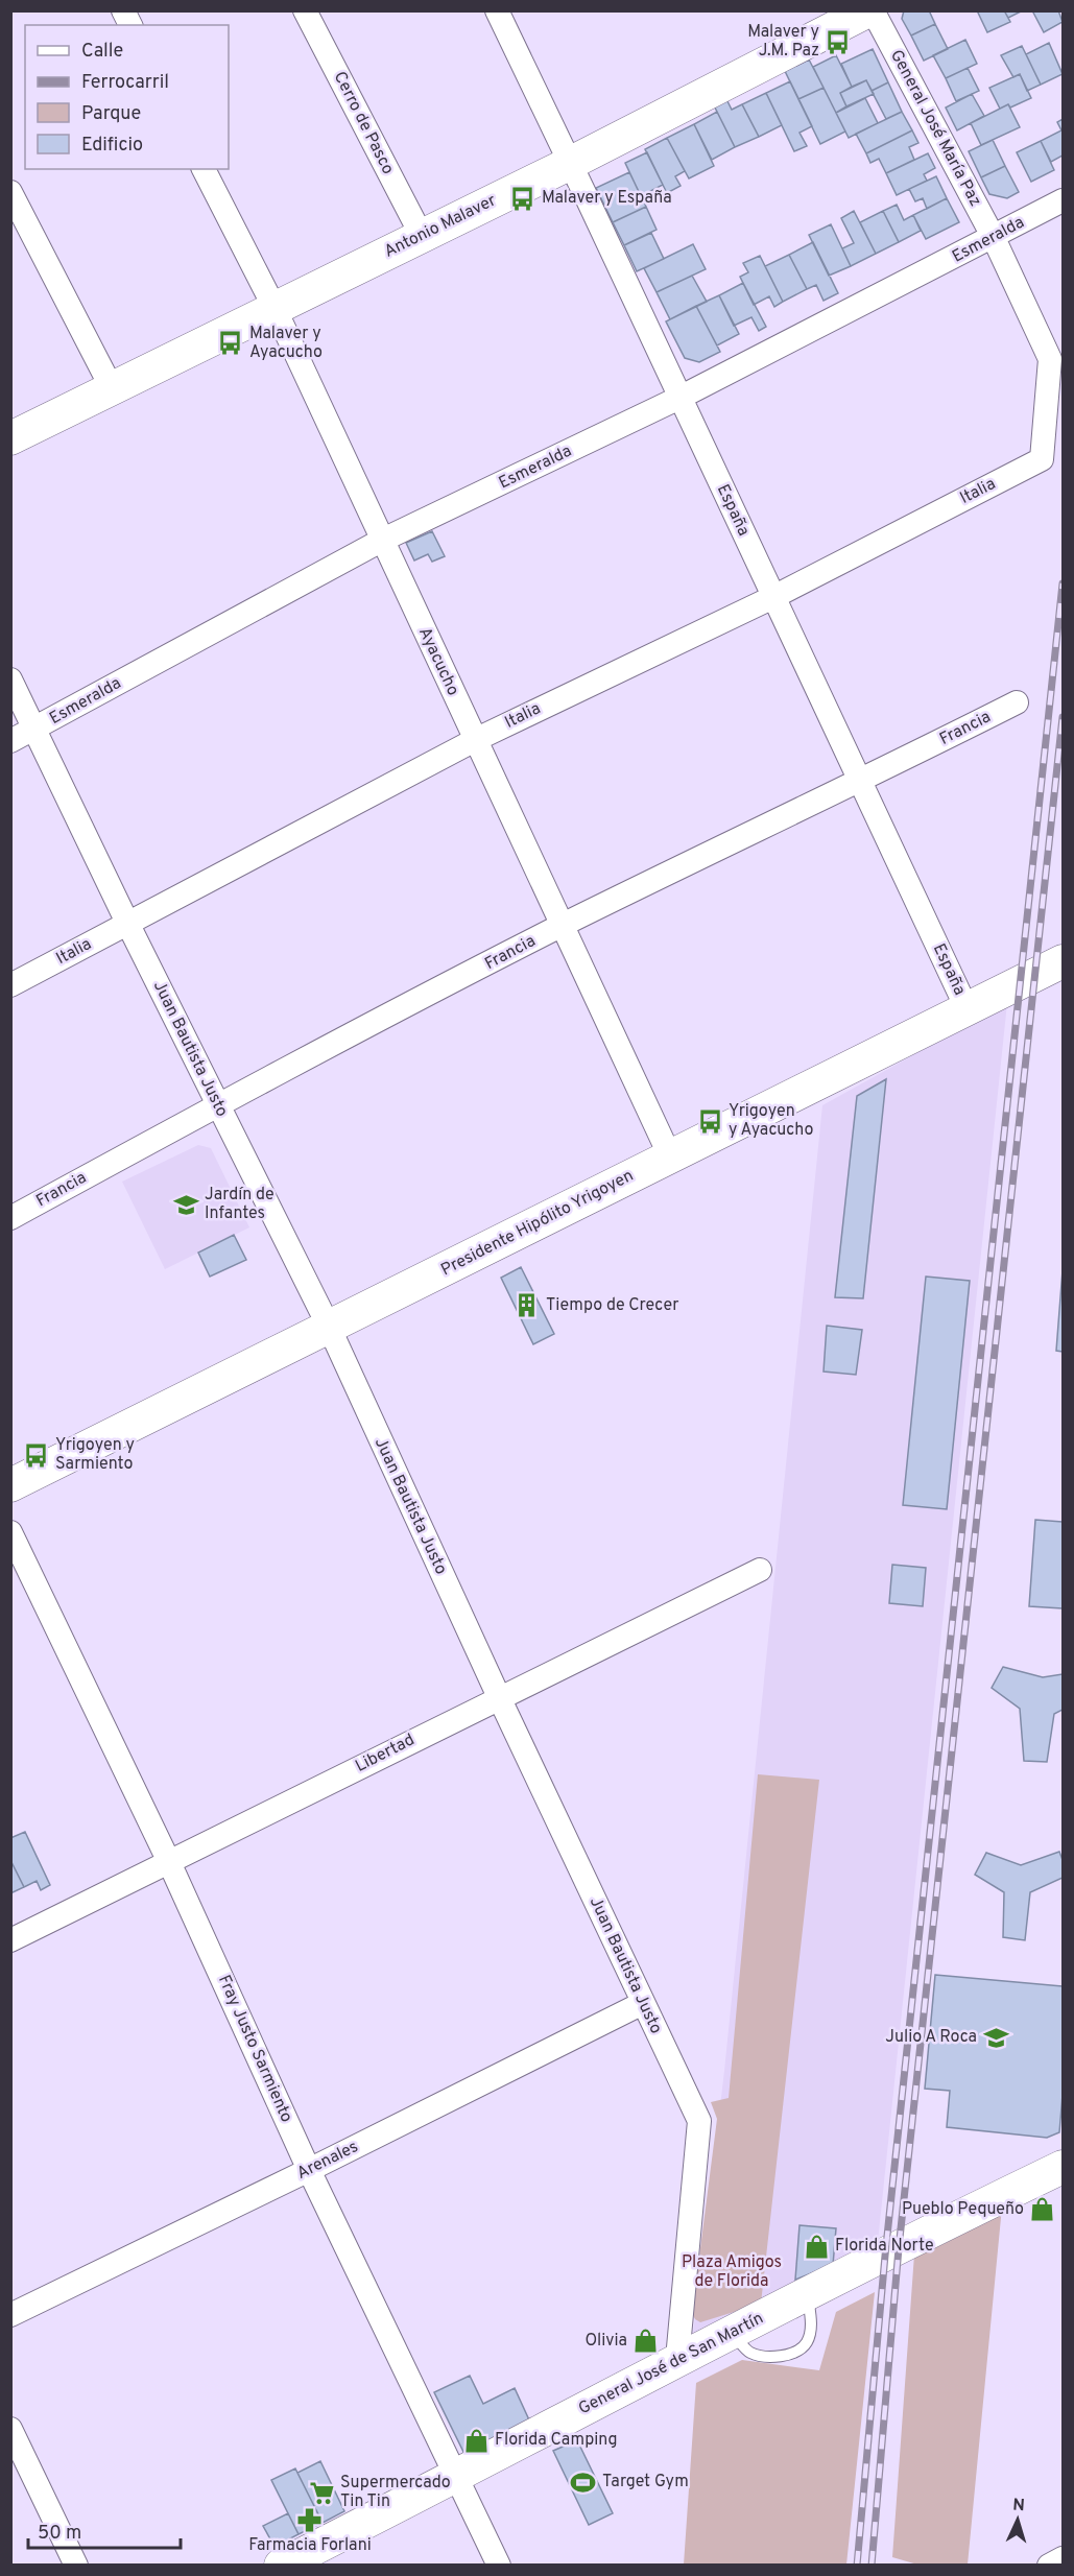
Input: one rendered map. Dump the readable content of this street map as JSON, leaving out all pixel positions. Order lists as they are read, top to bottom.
{
  "streets": {
    "street": [
      "Cerro de Pasco",
      "General José María Paz",
      "Antonio Malaver",
      "Esmeralda",
      "Italia",
      "España",
      "Ayacucho",
      "Francia",
      "Juan Bautista Justo",
      "Presidente Hipólito Yrigoyen",
      "Libertad",
      "Fray Justo Sarmiento",
      "Arenales",
      "General José de San Martín"
    ]
  },
  "crossings": [
    ["Cerro de Pasco", "Antonio Malaver"],
    ["General José María Paz", "Antonio Malaver"],
    ["General José María Paz", "Esmeralda"],
    ["General José María Paz", "Italia"],
    ["Antonio Malaver", "España"],
    ["Antonio Malaver", "Ayacucho"],
    ["Esmeralda", "España"],
    ["Esmeralda", "Ayacucho"],
    ["Esmeralda", "Juan Bautista Justo"],
    ["Italia", "España"],
    ["Italia", "Ayacucho"],
    ["Italia", "Juan Bautista Justo"],
    ["España", "Francia"],
    ["España", "Presidente Hipólito Yrigoyen"],
    ["Ayacucho", "Francia"],
    ["Ayacucho", "Presidente Hipólito Yrigoyen"],
    ["Francia", "Juan Bautista Justo"],
    ["Juan Bautista Justo", "Presidente Hipólito Yrigoyen"],
    ["Juan Bautista Justo", "Libertad"],
    ["Juan Bautista Justo", "Arenales"],
    ["Juan Bautista Justo", "General José de San Martín"],
    ["Libertad", "Fray Justo Sarmiento"],
    ["Fray Justo Sarmiento", "Arenales"],
    ["Fray Justo Sarmiento", "General José de San Martín"]
  ],
  "parks": ["Plaza Amigos de Florida"],
  "places": {
    "bus stop": [
      "Malaver y J.M. Paz",
      "Malaver y España",
      "Malaver y Ayacucho",
      "Yrigoyen y Ayacucho",
      "Yrigoyen y Sarmiento"
    ],
    "school or university": ["Jardín de Infantes", "Julio A Roca"],
    "building": ["Tiempo de Crecer"],
    "shop": [
      "Pueblo Pequeño",
      "Florida Norte",
      "Olivia",
      "Florida Camping"
    ],
    "sports": ["Target Gym"],
    "supermarket": ["Supermercado Tin Tin"],
    "pharmacy": ["Farmacia Forlani"]
  },
  "legend": [
    "Calle",
    "Ferrocarril",
    "Parque",
    "Edificio"
  ],
  "scale_bar": "50 m",
  "north": "top"
}
